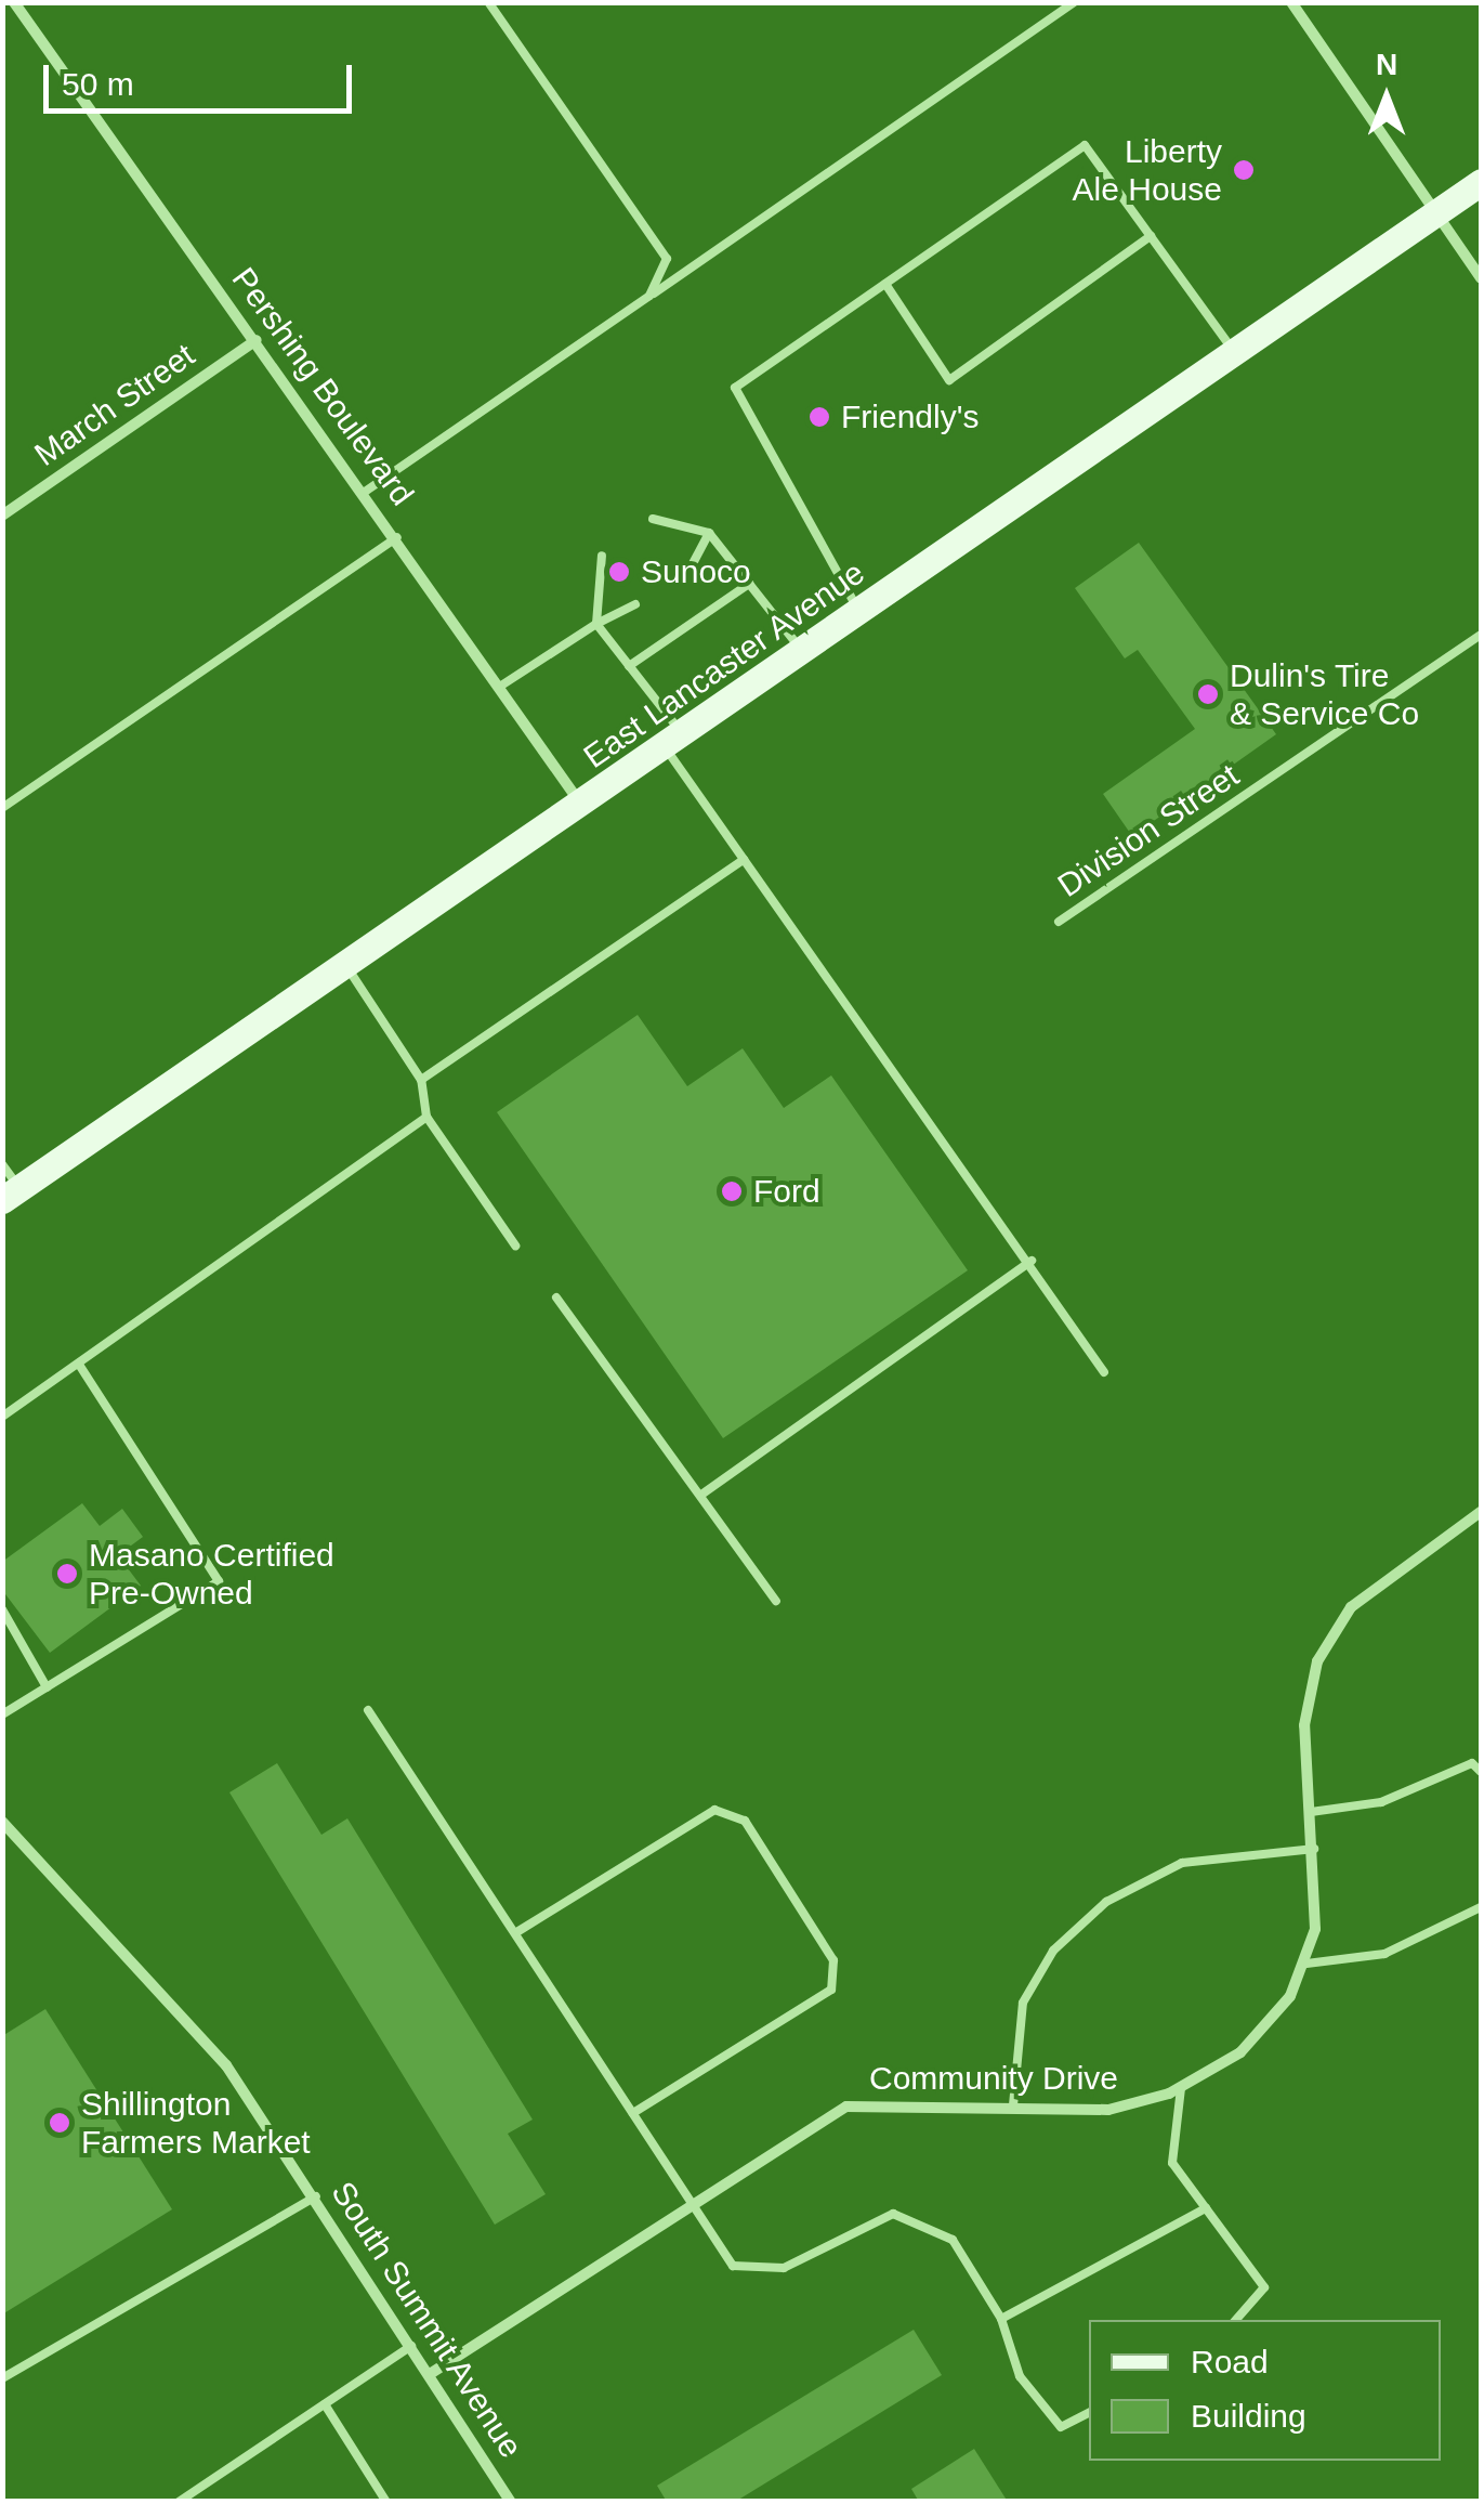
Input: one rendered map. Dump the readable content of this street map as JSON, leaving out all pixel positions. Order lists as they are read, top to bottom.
{
  "streets": {
    "main road": ["East Lancaster Avenue"],
    "street": [
      "Pershing Boulevard",
      "March Street",
      "Community Drive",
      "South Summit Avenue"
    ],
    "lane": ["Division Street"]
  },
  "crossings": [
    ["Pershing Boulevard", "March Street"],
    ["Pershing Boulevard", "East Lancaster Avenue"],
    ["Community Drive", "South Summit Avenue"]
  ],
  "places": [
    "Liberty Ale House",
    "Friendly's",
    "Sunoco",
    "Dulin's Tire & Service Co",
    "Ford",
    "Masano Certified Pre-Owned",
    "Shillington Farmers Market"
  ],
  "legend": ["Road", "Building"],
  "scale_bar": "50 m",
  "north": "top"
}
